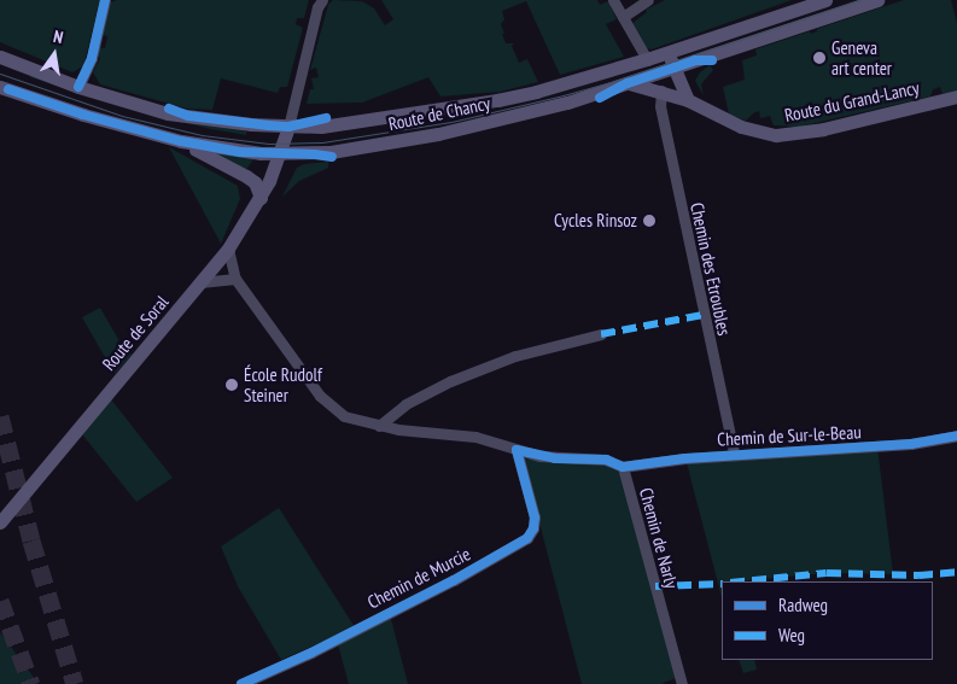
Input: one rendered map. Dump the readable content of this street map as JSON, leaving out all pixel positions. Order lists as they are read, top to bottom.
{
  "streets": {
    "main road": ["Route du Grand-Lancy", "Route de Chancy", "Route de Soral"],
    "street": [
      "Chemin des Etroubles",
      "Chemin de Sur-le-Beau",
      "Chemin de Narly",
      "Chemin de Murcie"
    ]
  },
  "crossings": [
    ["Route du Grand-Lancy", "Route de Chancy"],
    ["Route du Grand-Lancy", "Chemin des Etroubles"],
    ["Route de Chancy", "Route de Soral"],
    ["Chemin des Etroubles", "Chemin de Sur-le-Beau"],
    ["Route de Soral", "Chemin de Narly"],
    ["Chemin de Sur-le-Beau", "Chemin de Narly"],
    ["Chemin de Narly", "Chemin de Murcie"]
  ],
  "places": ["Geneva art center", "Cycles Rinsoz", "École Rudolf Steiner"],
  "legend": ["Radweg", "Weg"],
  "north": "top"
}
